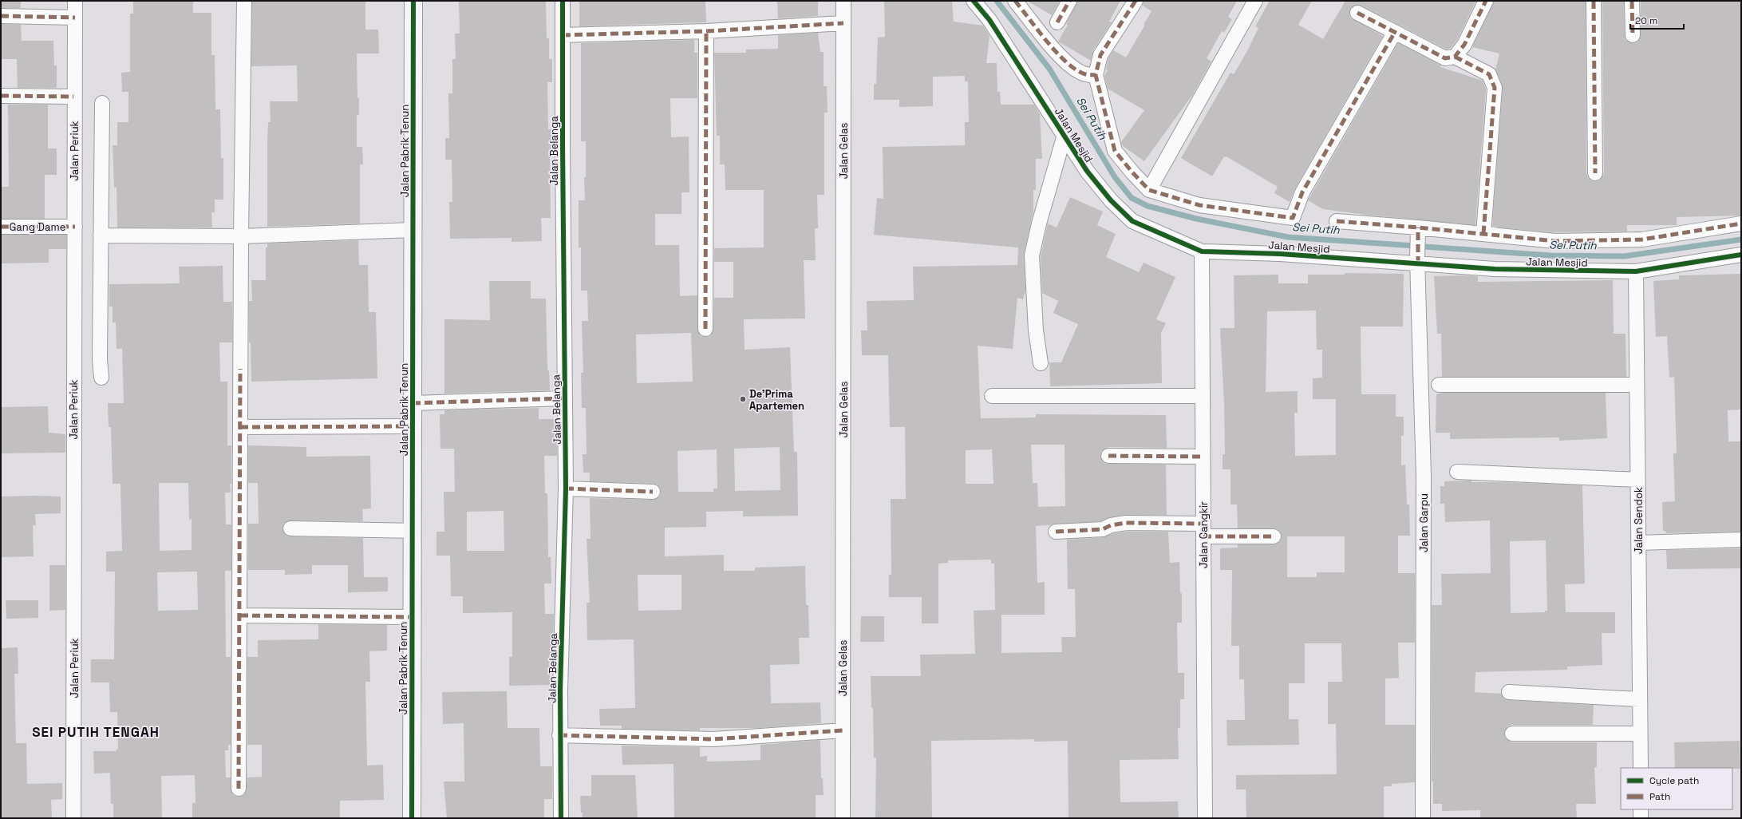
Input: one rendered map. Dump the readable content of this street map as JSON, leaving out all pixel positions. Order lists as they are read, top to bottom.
{
  "streets": {
    "street": [
      "Jalan Mesjid",
      "Jalan Periuk",
      "Jalan Pabrik Tenun",
      "Jalan Belanga",
      "Jalan Gelas",
      "Gang Dame",
      "Jalan Sendok",
      "Jalan Garpu",
      "Jalan Cangkir"
    ]
  },
  "crossings": [
    ["Jalan Mesjid", "Jalan Sendok"],
    ["Jalan Mesjid", "Jalan Garpu"],
    ["Jalan Mesjid", "Jalan Cangkir"],
    ["Jalan Periuk", "Gang Dame"]
  ],
  "districts": ["SEI PUTIH TENGAH"],
  "water": ["Sei Putih"],
  "places": ["De'Prima Apartemen"],
  "legend": ["Cycle path", "Path"],
  "scale_bar": "20 m"
}
